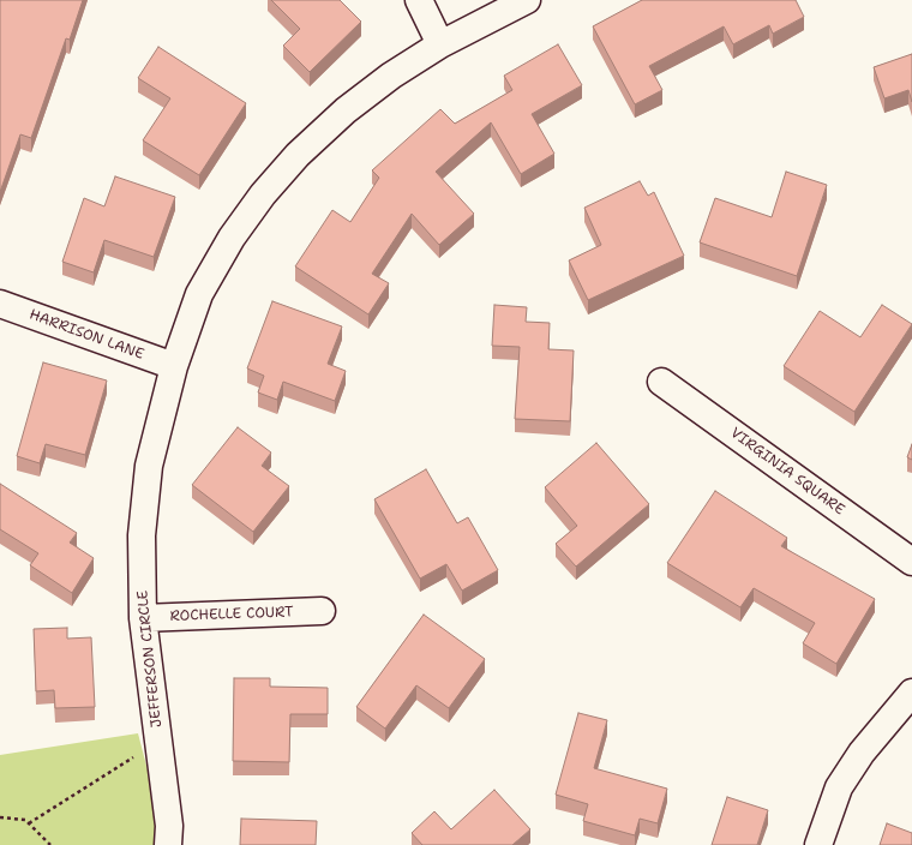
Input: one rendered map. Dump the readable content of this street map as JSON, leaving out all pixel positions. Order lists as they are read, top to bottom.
{
  "streets": {
    "street": [
      "HARRISON LANE",
      "VIRGINIA SQUARE",
      "ROCHELLE COURT",
      "JEFFERSON CIRCLE"
    ]
  },
  "crossings": [
    ["HARRISON LANE", "JEFFERSON CIRCLE"],
    ["ROCHELLE COURT", "JEFFERSON CIRCLE"]
  ]
}
